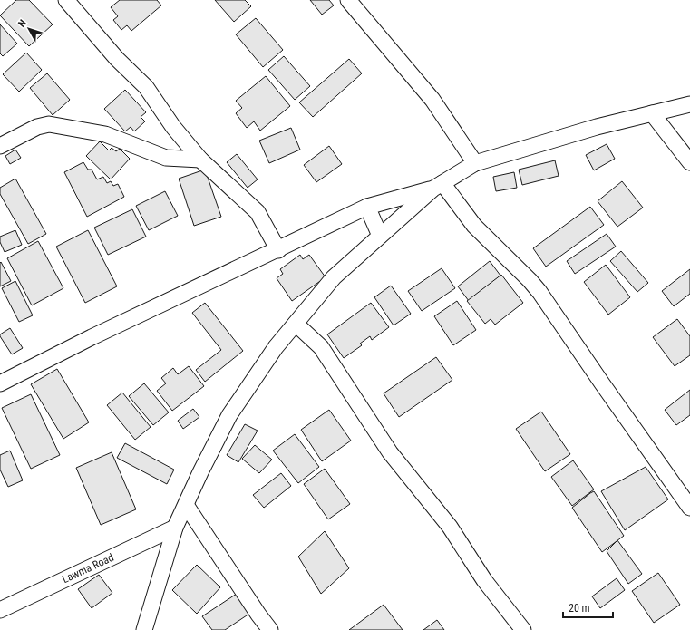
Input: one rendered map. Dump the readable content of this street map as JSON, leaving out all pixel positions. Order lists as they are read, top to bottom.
{
  "streets": {
    "street": ["Lawma Road"]
  },
  "scale_bar": "20 m",
  "north": "top left"
}
